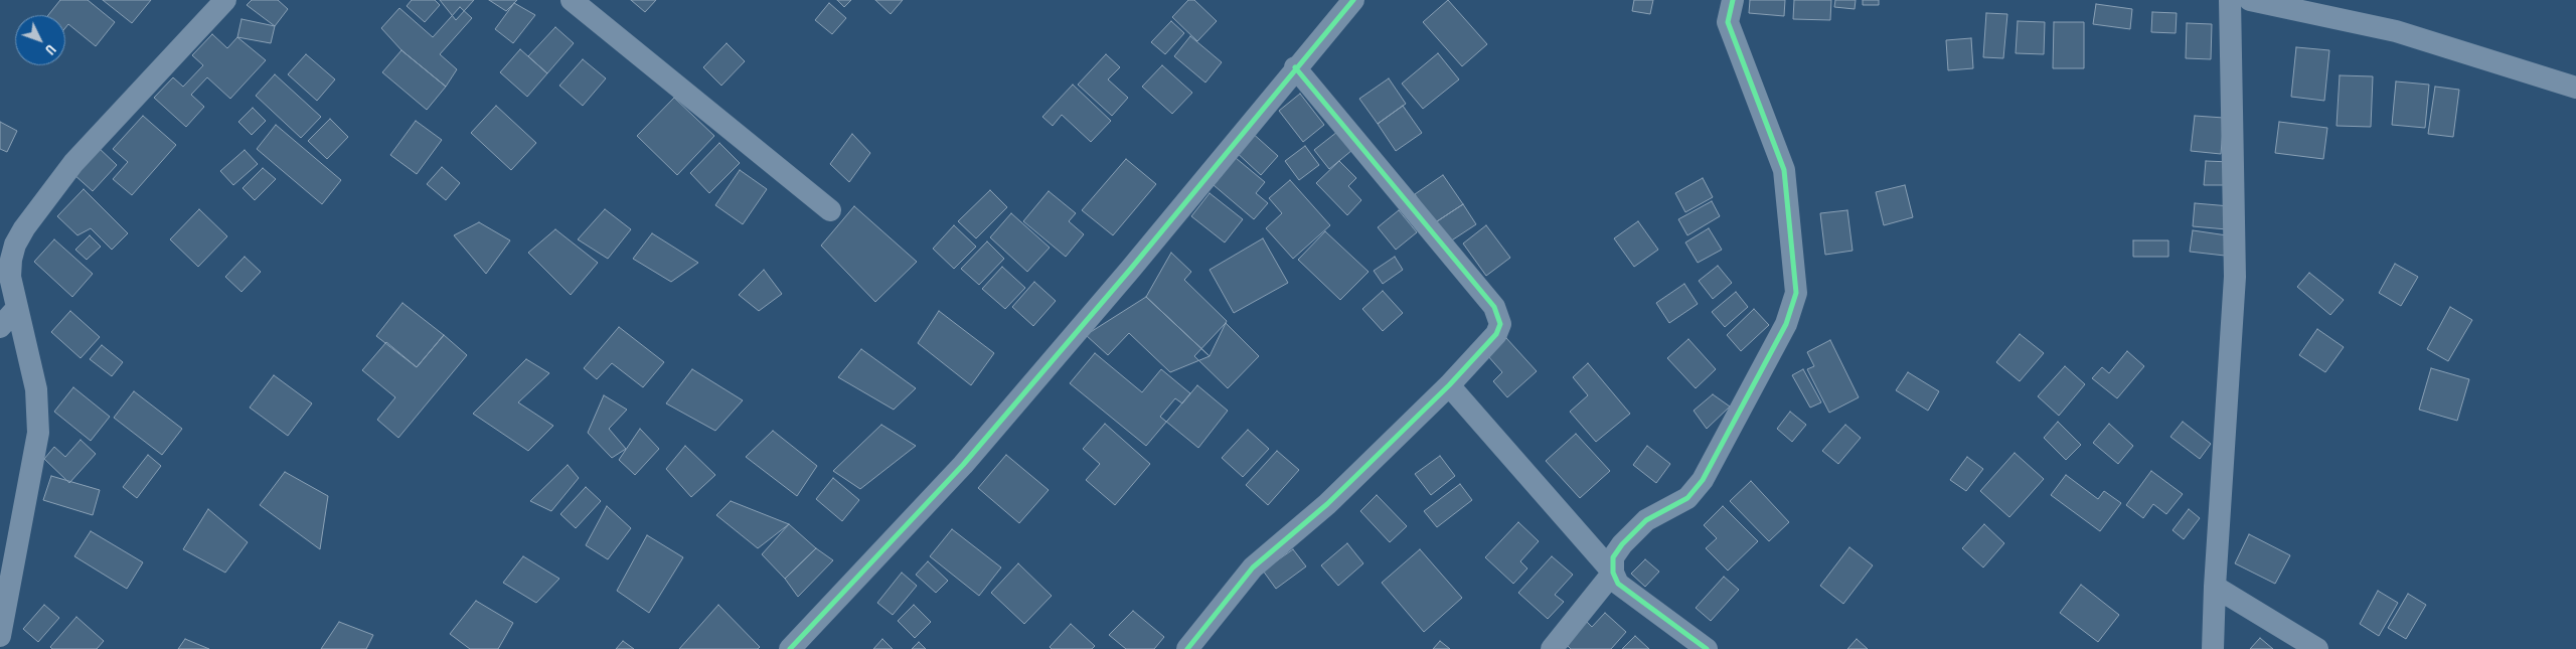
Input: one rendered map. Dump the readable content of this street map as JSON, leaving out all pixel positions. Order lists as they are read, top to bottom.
{
  "north": "bottom right"
}
